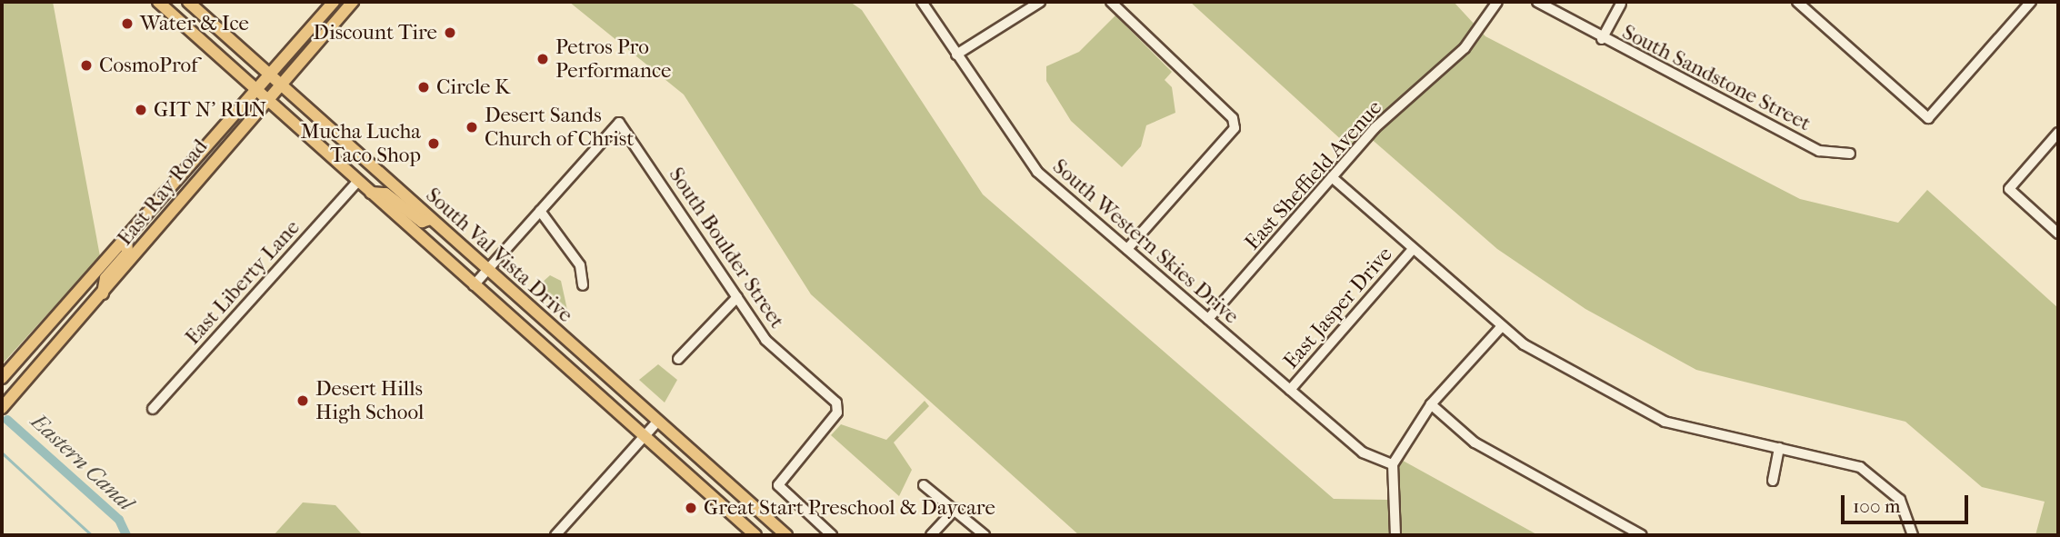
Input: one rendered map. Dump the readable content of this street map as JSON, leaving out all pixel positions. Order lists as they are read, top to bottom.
{
  "streets": {
    "main road": ["East Ray Road", "South Val Vista Drive"],
    "street": [
      "South Sandstone Street",
      "East Sheffield Avenue",
      "South Western Skies Drive",
      "South Boulder Street",
      "East Liberty Lane",
      "East Jasper Drive"
    ]
  },
  "crossings": [
    ["East Sheffield Avenue", "South Western Skies Drive"],
    ["East Ray Road", "South Val Vista Drive"],
    ["South Western Skies Drive", "East Jasper Drive"],
    ["South Val Vista Drive", "East Liberty Lane"]
  ],
  "water": ["Eastern Canal"],
  "places": [
    "Water & Ice",
    "Discount Tire",
    "Petros Pro Performance",
    "CosmoProf",
    "Circle K",
    "GIT N' RUN",
    "Desert Sands Church of Christ",
    "Mucha Lucha Taco Shop",
    "Desert Hills High School",
    "Great Start Preschool & Daycare"
  ],
  "scale_bar": "100 m"
}
